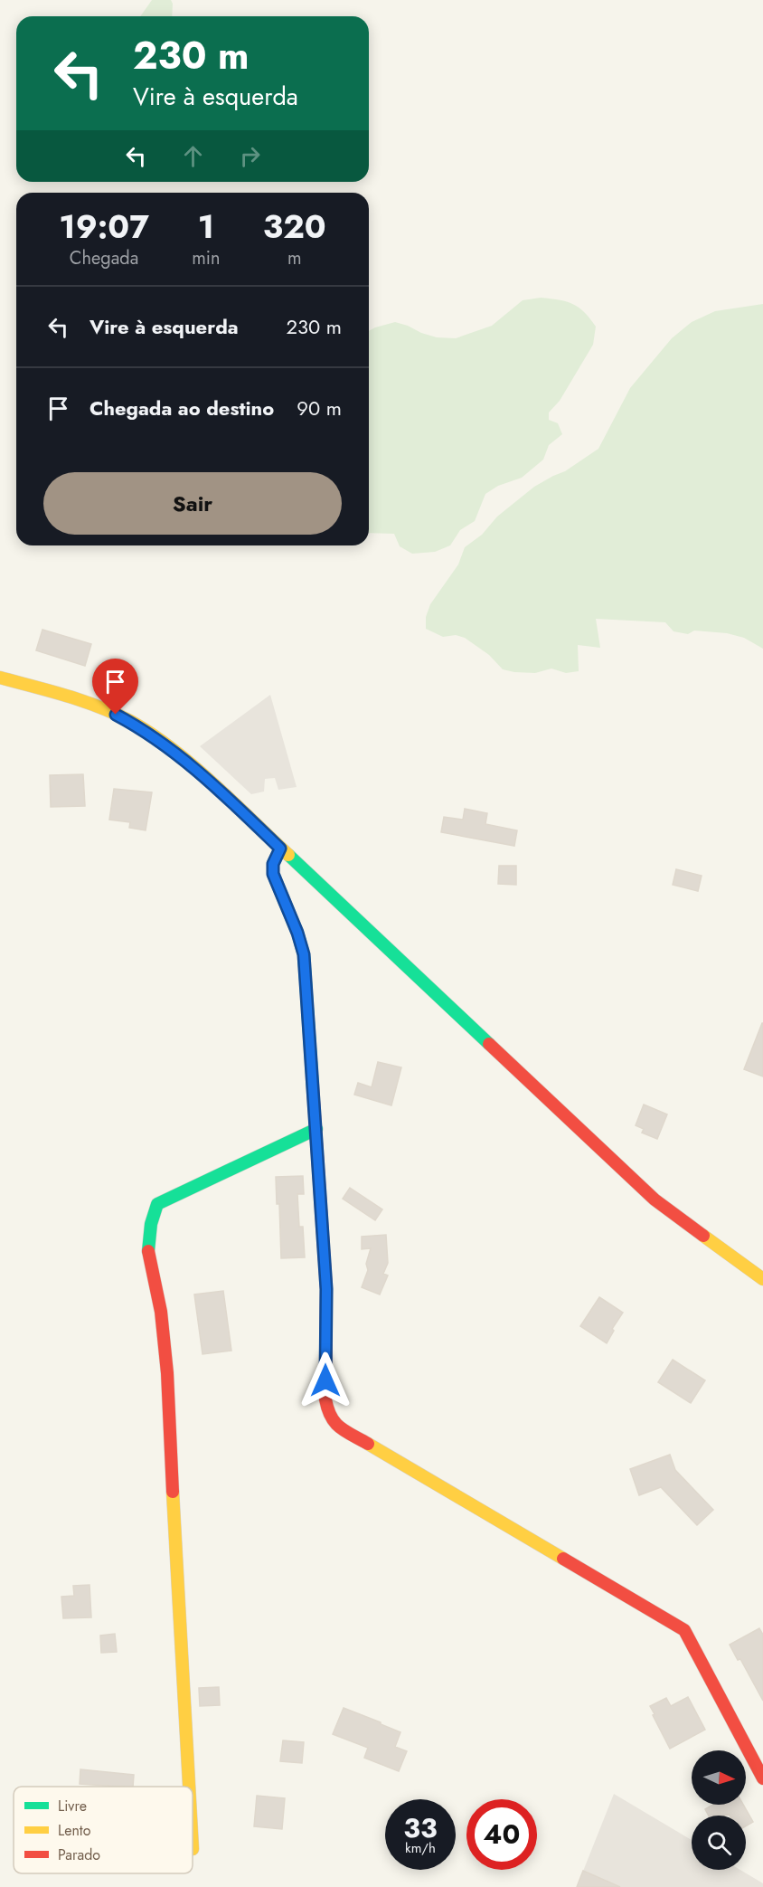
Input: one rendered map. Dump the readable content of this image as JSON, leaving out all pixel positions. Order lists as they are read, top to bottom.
{
  "legend": ["Livre", "Lento", "Parado"],
  "north": "right",
  "page": {
    "turn": ["230 m", "Vire à esquerda"],
    "eta": [
      "19:07",
      "Chegada",
      "1",
      "min",
      "320",
      "m"
    ],
    "list": [
      {
        "name": "Vire à esquerda",
        "value": "230 m"
      },
      {
        "name": "Chegada ao destino",
        "value": "90 m"
      }
    ],
    "buttons": "Sair",
    "speed": "33 km/h",
    "limit": "40"
  }
}
